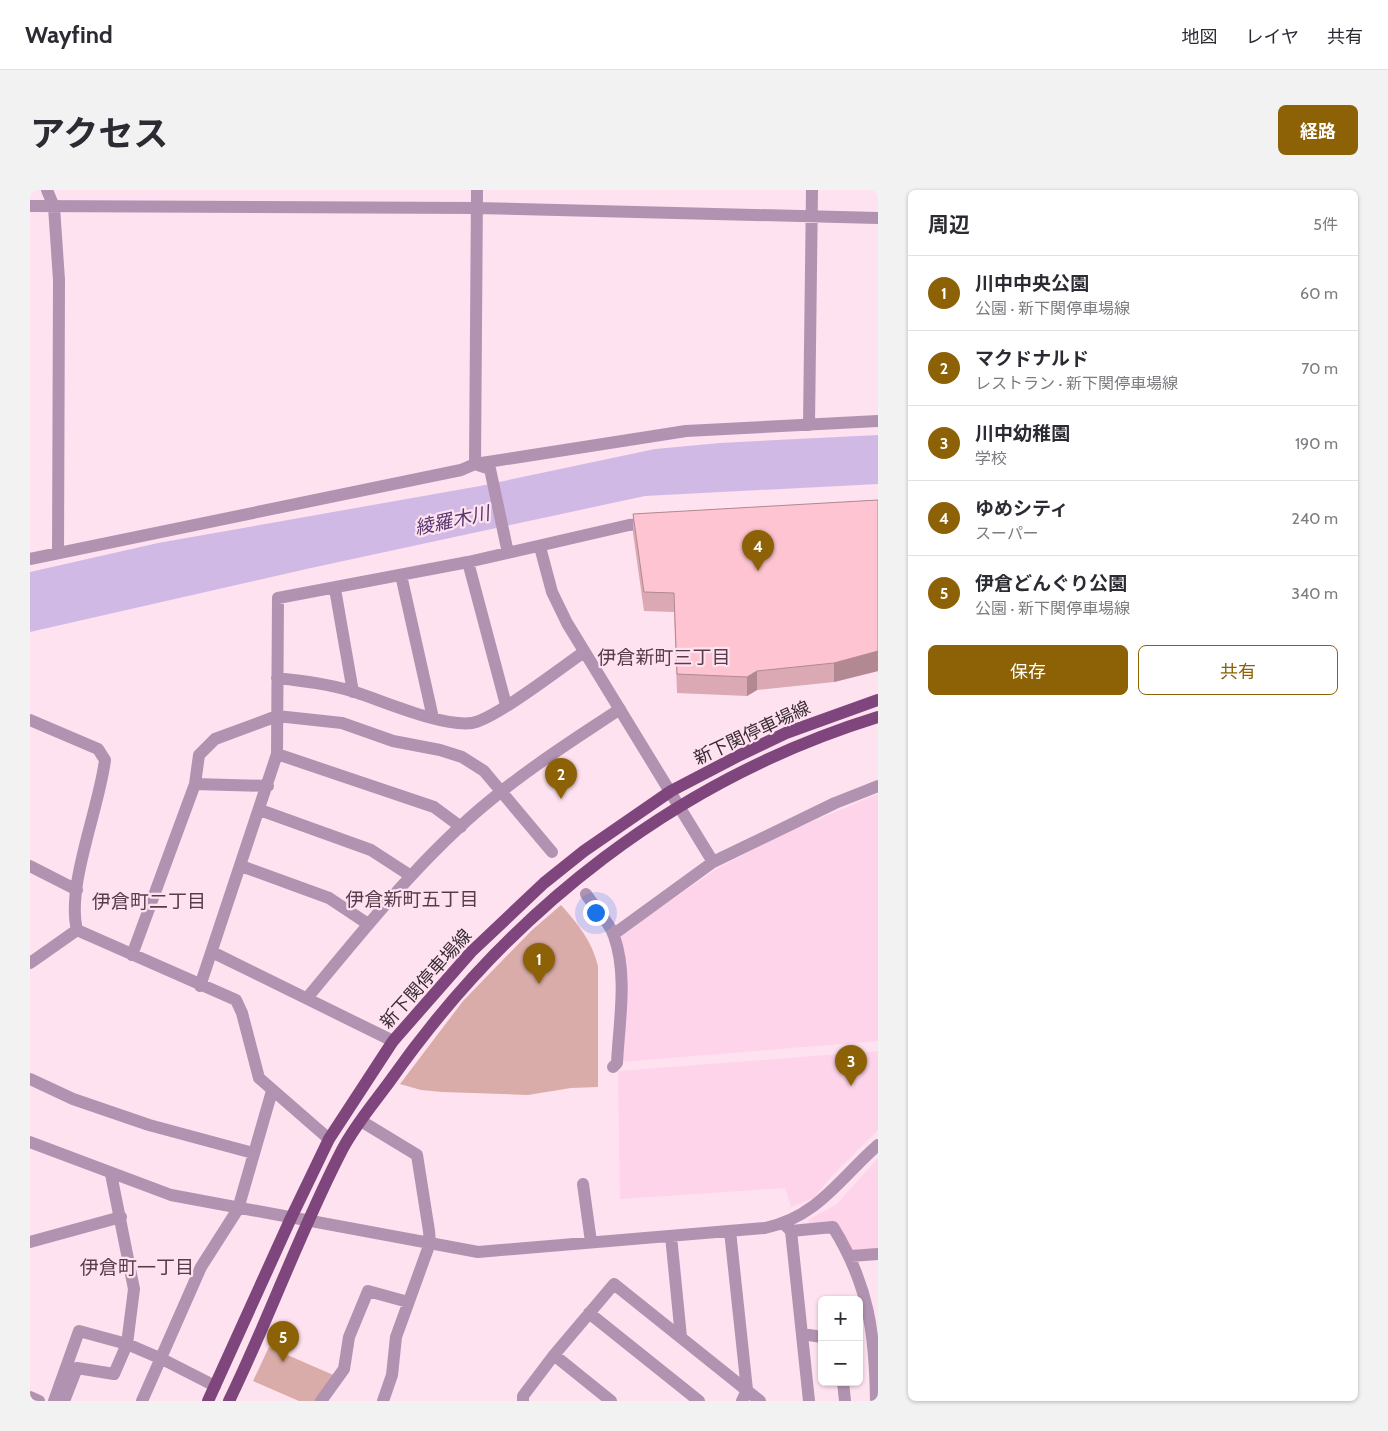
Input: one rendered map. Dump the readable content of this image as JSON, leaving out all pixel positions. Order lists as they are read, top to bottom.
{
  "streets": {
    "main road": ["新下関停車場線"]
  },
  "districts": [
    "伊倉新町三丁目",
    "伊倉新町五丁目",
    "伊倉町二丁目",
    "伊倉町一丁目"
  ],
  "water": ["綾羅木川"],
  "page": {
    "header": "Wayfind",
    "nav": ["地図", "レイヤ", "共有"],
    "title": "アクセス",
    "buttons": [
      "経路",
      ["保存", "共有"]
    ],
    "heading": ["周辺", "5件"],
    "list": [
      {
        "mark": "1",
        "name": "川中中央公園",
        "note": "公園 · 新下関停車場線",
        "value": "60 m"
      },
      {
        "mark": "2",
        "name": "マクドナルド",
        "note": "レストラン · 新下関停車場線",
        "value": "70 m"
      },
      {
        "mark": "3",
        "name": "川中幼稚園",
        "note": "学校",
        "value": "190 m"
      },
      {
        "mark": "4",
        "name": "ゆめシティ",
        "note": "スーパー",
        "value": "240 m"
      },
      {
        "mark": "5",
        "name": "伊倉どんぐり公園",
        "note": "公園 · 新下関停車場線",
        "value": "340 m"
      }
    ],
    "pins": [
      "4",
      "2",
      "1",
      "3",
      "5"
    ],
    "map_buttons": ["+", "−"]
  }
}
